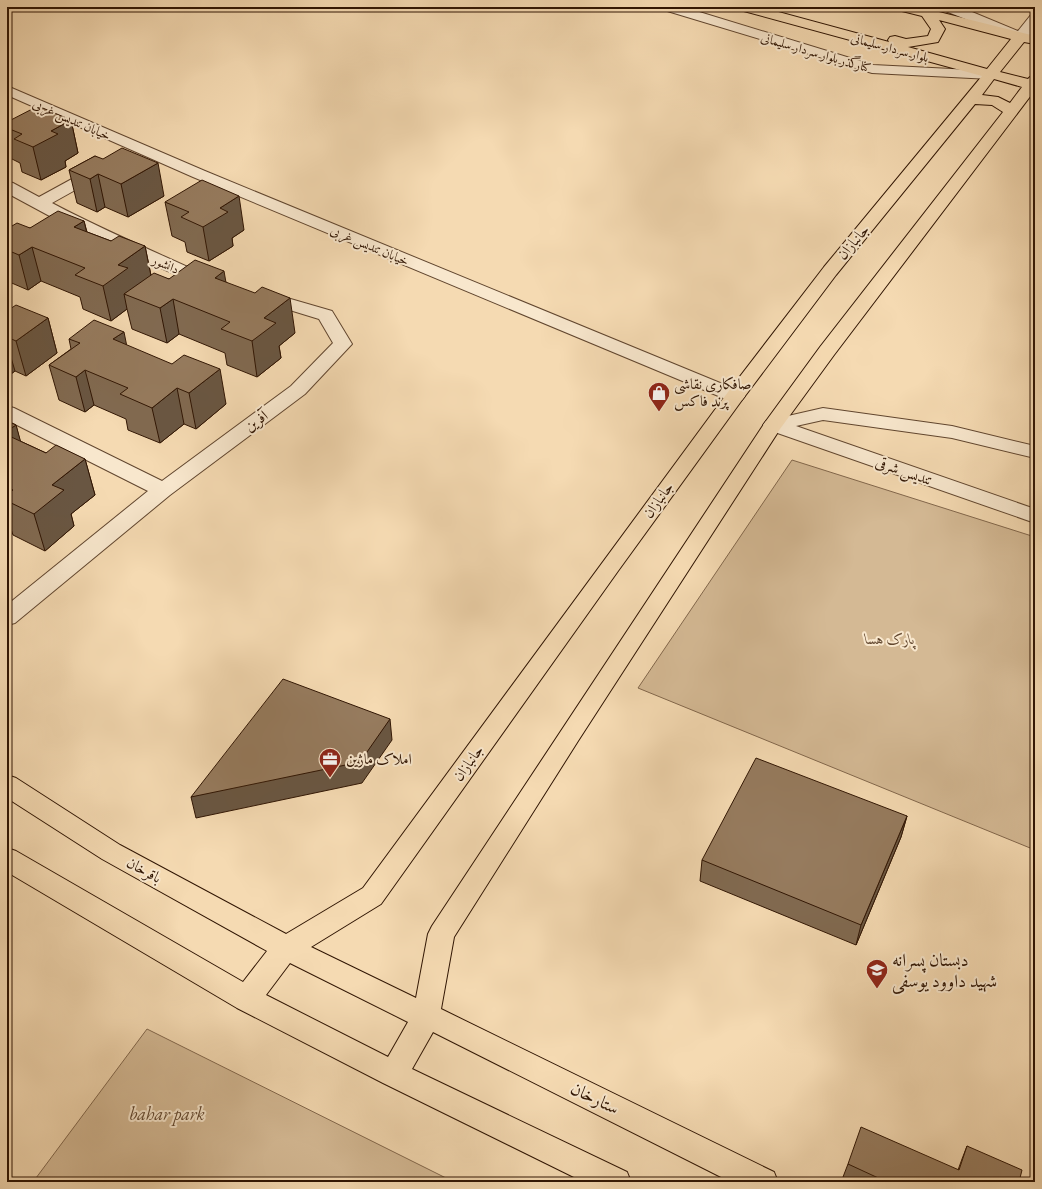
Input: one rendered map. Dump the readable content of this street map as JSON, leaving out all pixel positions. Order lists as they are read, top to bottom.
{
  "streets": {
    "main road": [
      "بلوار سردار سلیمانی",
      "جانبازان",
      "باقرخان",
      "ستارخان"
    ],
    "street": [
      "کنارگذر بلوار سردار سلیمانی",
      "خیابان تندیس غربی",
      "دانشور",
      "آفرین",
      "تندیس شرقی"
    ]
  },
  "crossings": [
    ["بلوار سردار سلیمانی", "کنارگذر بلوار سردار سلیمانی"],
    ["بلوار سردار سلیمانی", "جانبازان"],
    ["کنارگذر بلوار سردار سلیمانی", "جانبازان"],
    ["خیابان تندیس غربی", "جانبازان"],
    ["جانبازان", "باقرخان"],
    ["باقرخان", "ستارخان"]
  ],
  "parks": ["پارک هسا", "bahar park"],
  "places": {
    "shop": ["صافکاری نقاشی پرند فاکس"],
    "office": ["املاک ماژین"],
    "school or university": ["دبستان پسرانه شهید داوود یوسفی"]
  }
}
